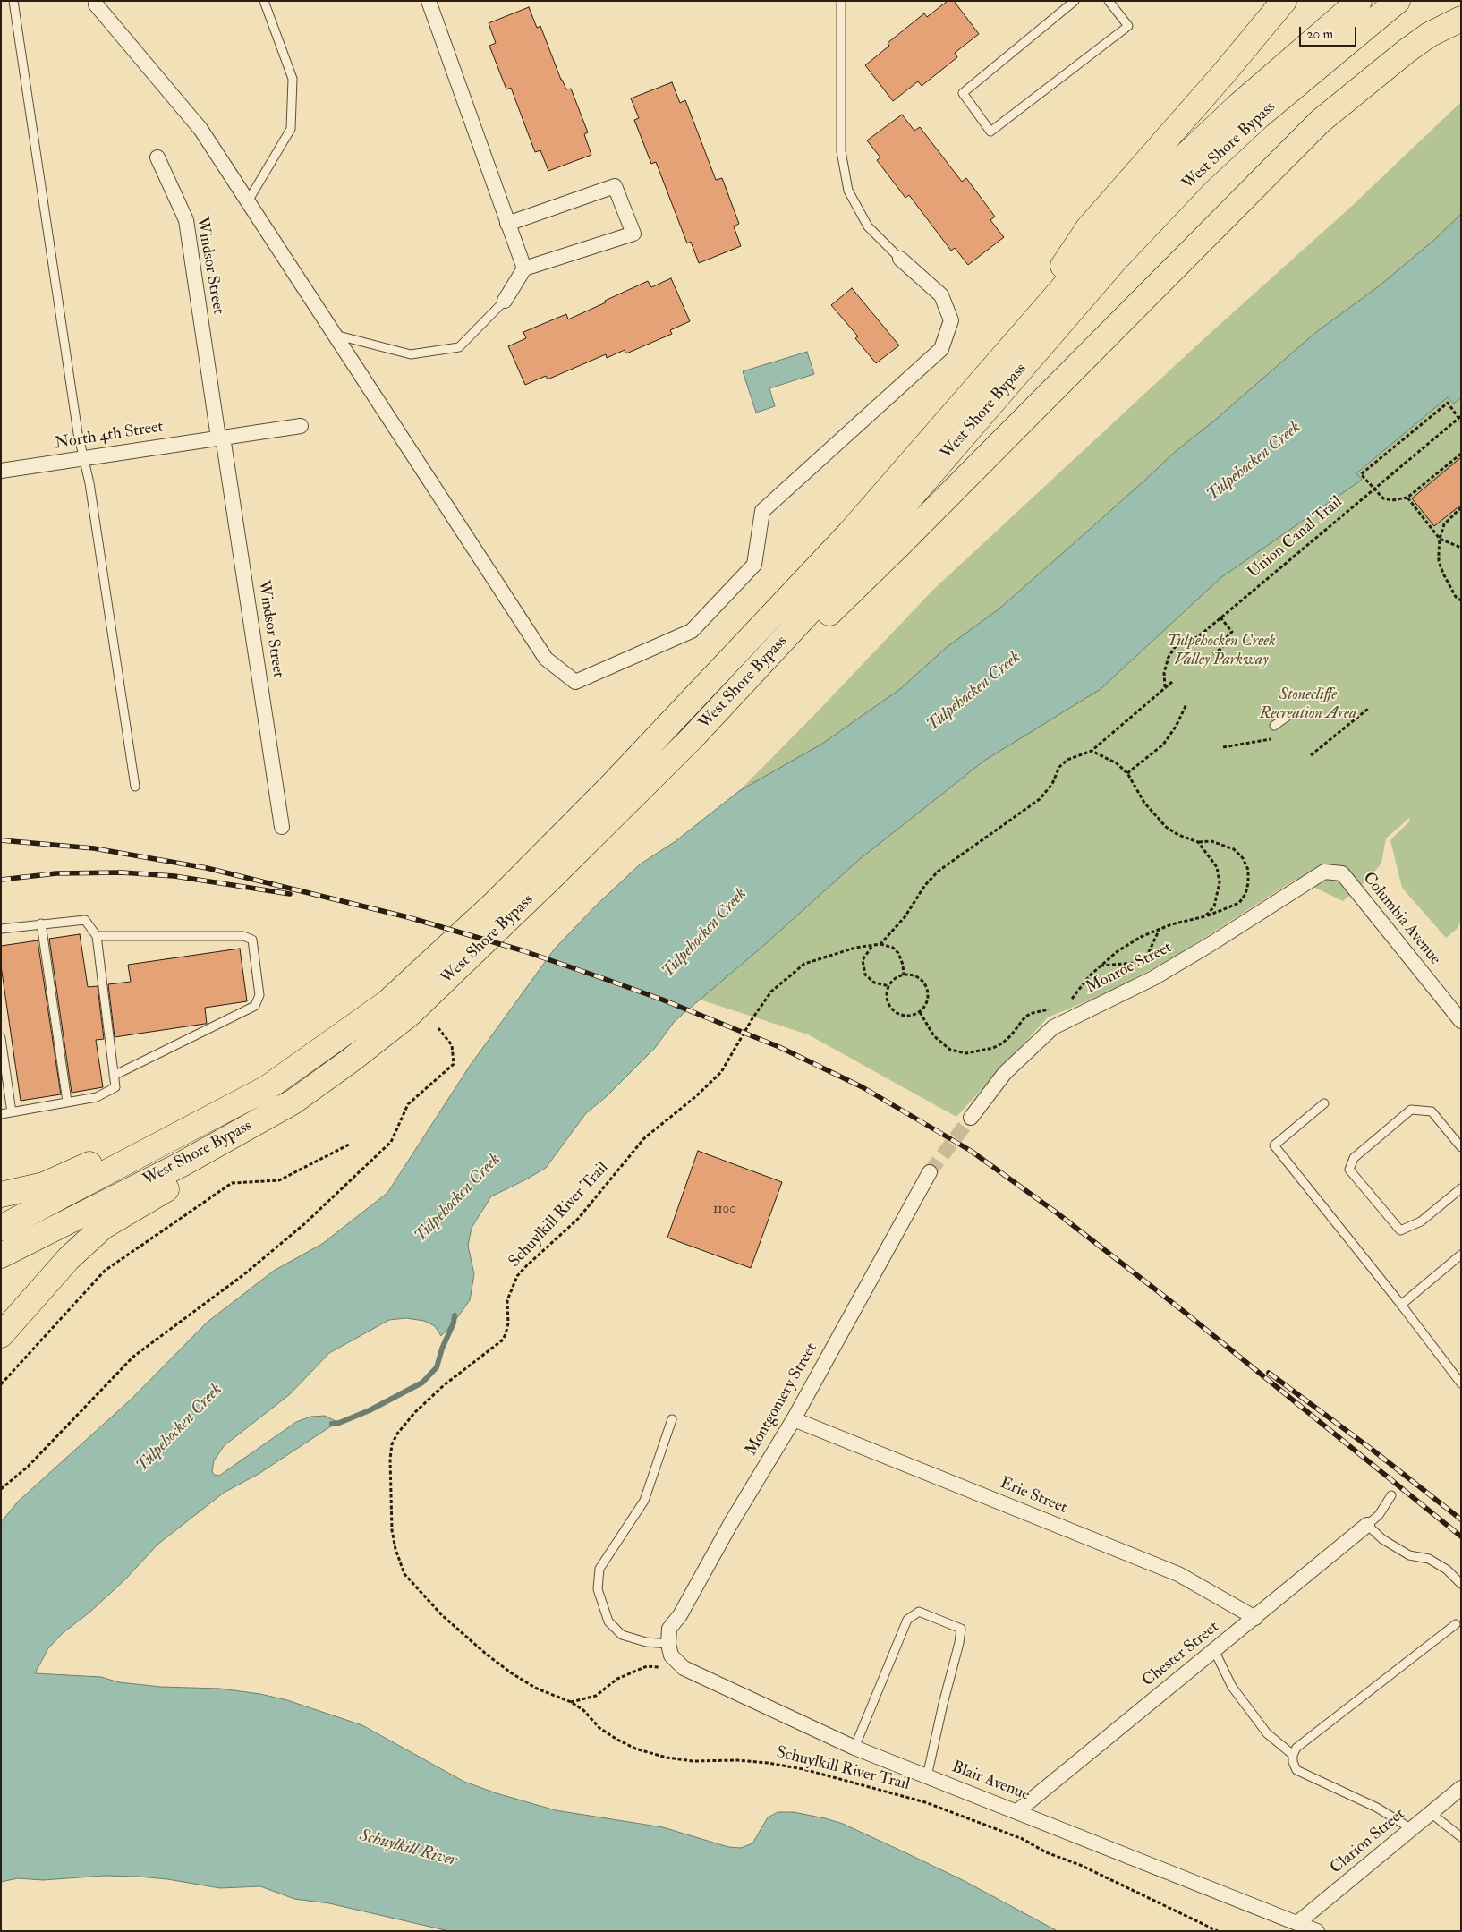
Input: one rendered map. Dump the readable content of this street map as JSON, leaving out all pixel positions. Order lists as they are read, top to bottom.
{
  "streets": {
    "highway": ["West Shore Bypass"],
    "street": [
      "Windsor Street",
      "North 4th Street",
      "Columbia Avenue",
      "Monroe Street",
      "Montgomery Street",
      "Erie Street",
      "Chester Street",
      "Blair Avenue",
      "Clarion Street"
    ],
    "path": ["Union Canal Trail", "Schuylkill River Trail"]
  },
  "crossings": [
    ["Windsor Street", "North 4th Street"],
    ["Columbia Avenue", "Monroe Street"],
    ["Montgomery Street", "Erie Street"],
    ["Montgomery Street", "Blair Avenue"],
    ["Erie Street", "Chester Street"],
    ["Chester Street", "Blair Avenue"],
    ["Blair Avenue", "Clarion Street"]
  ],
  "water": ["Tulpehocken Creek", "Schuylkill River"],
  "parks": ["Tulpehocken Creek Valley Parkway", "Stonecliffe Recreation Area"],
  "house_numbers": ["1100"],
  "scale_bar": "20 m"
}
